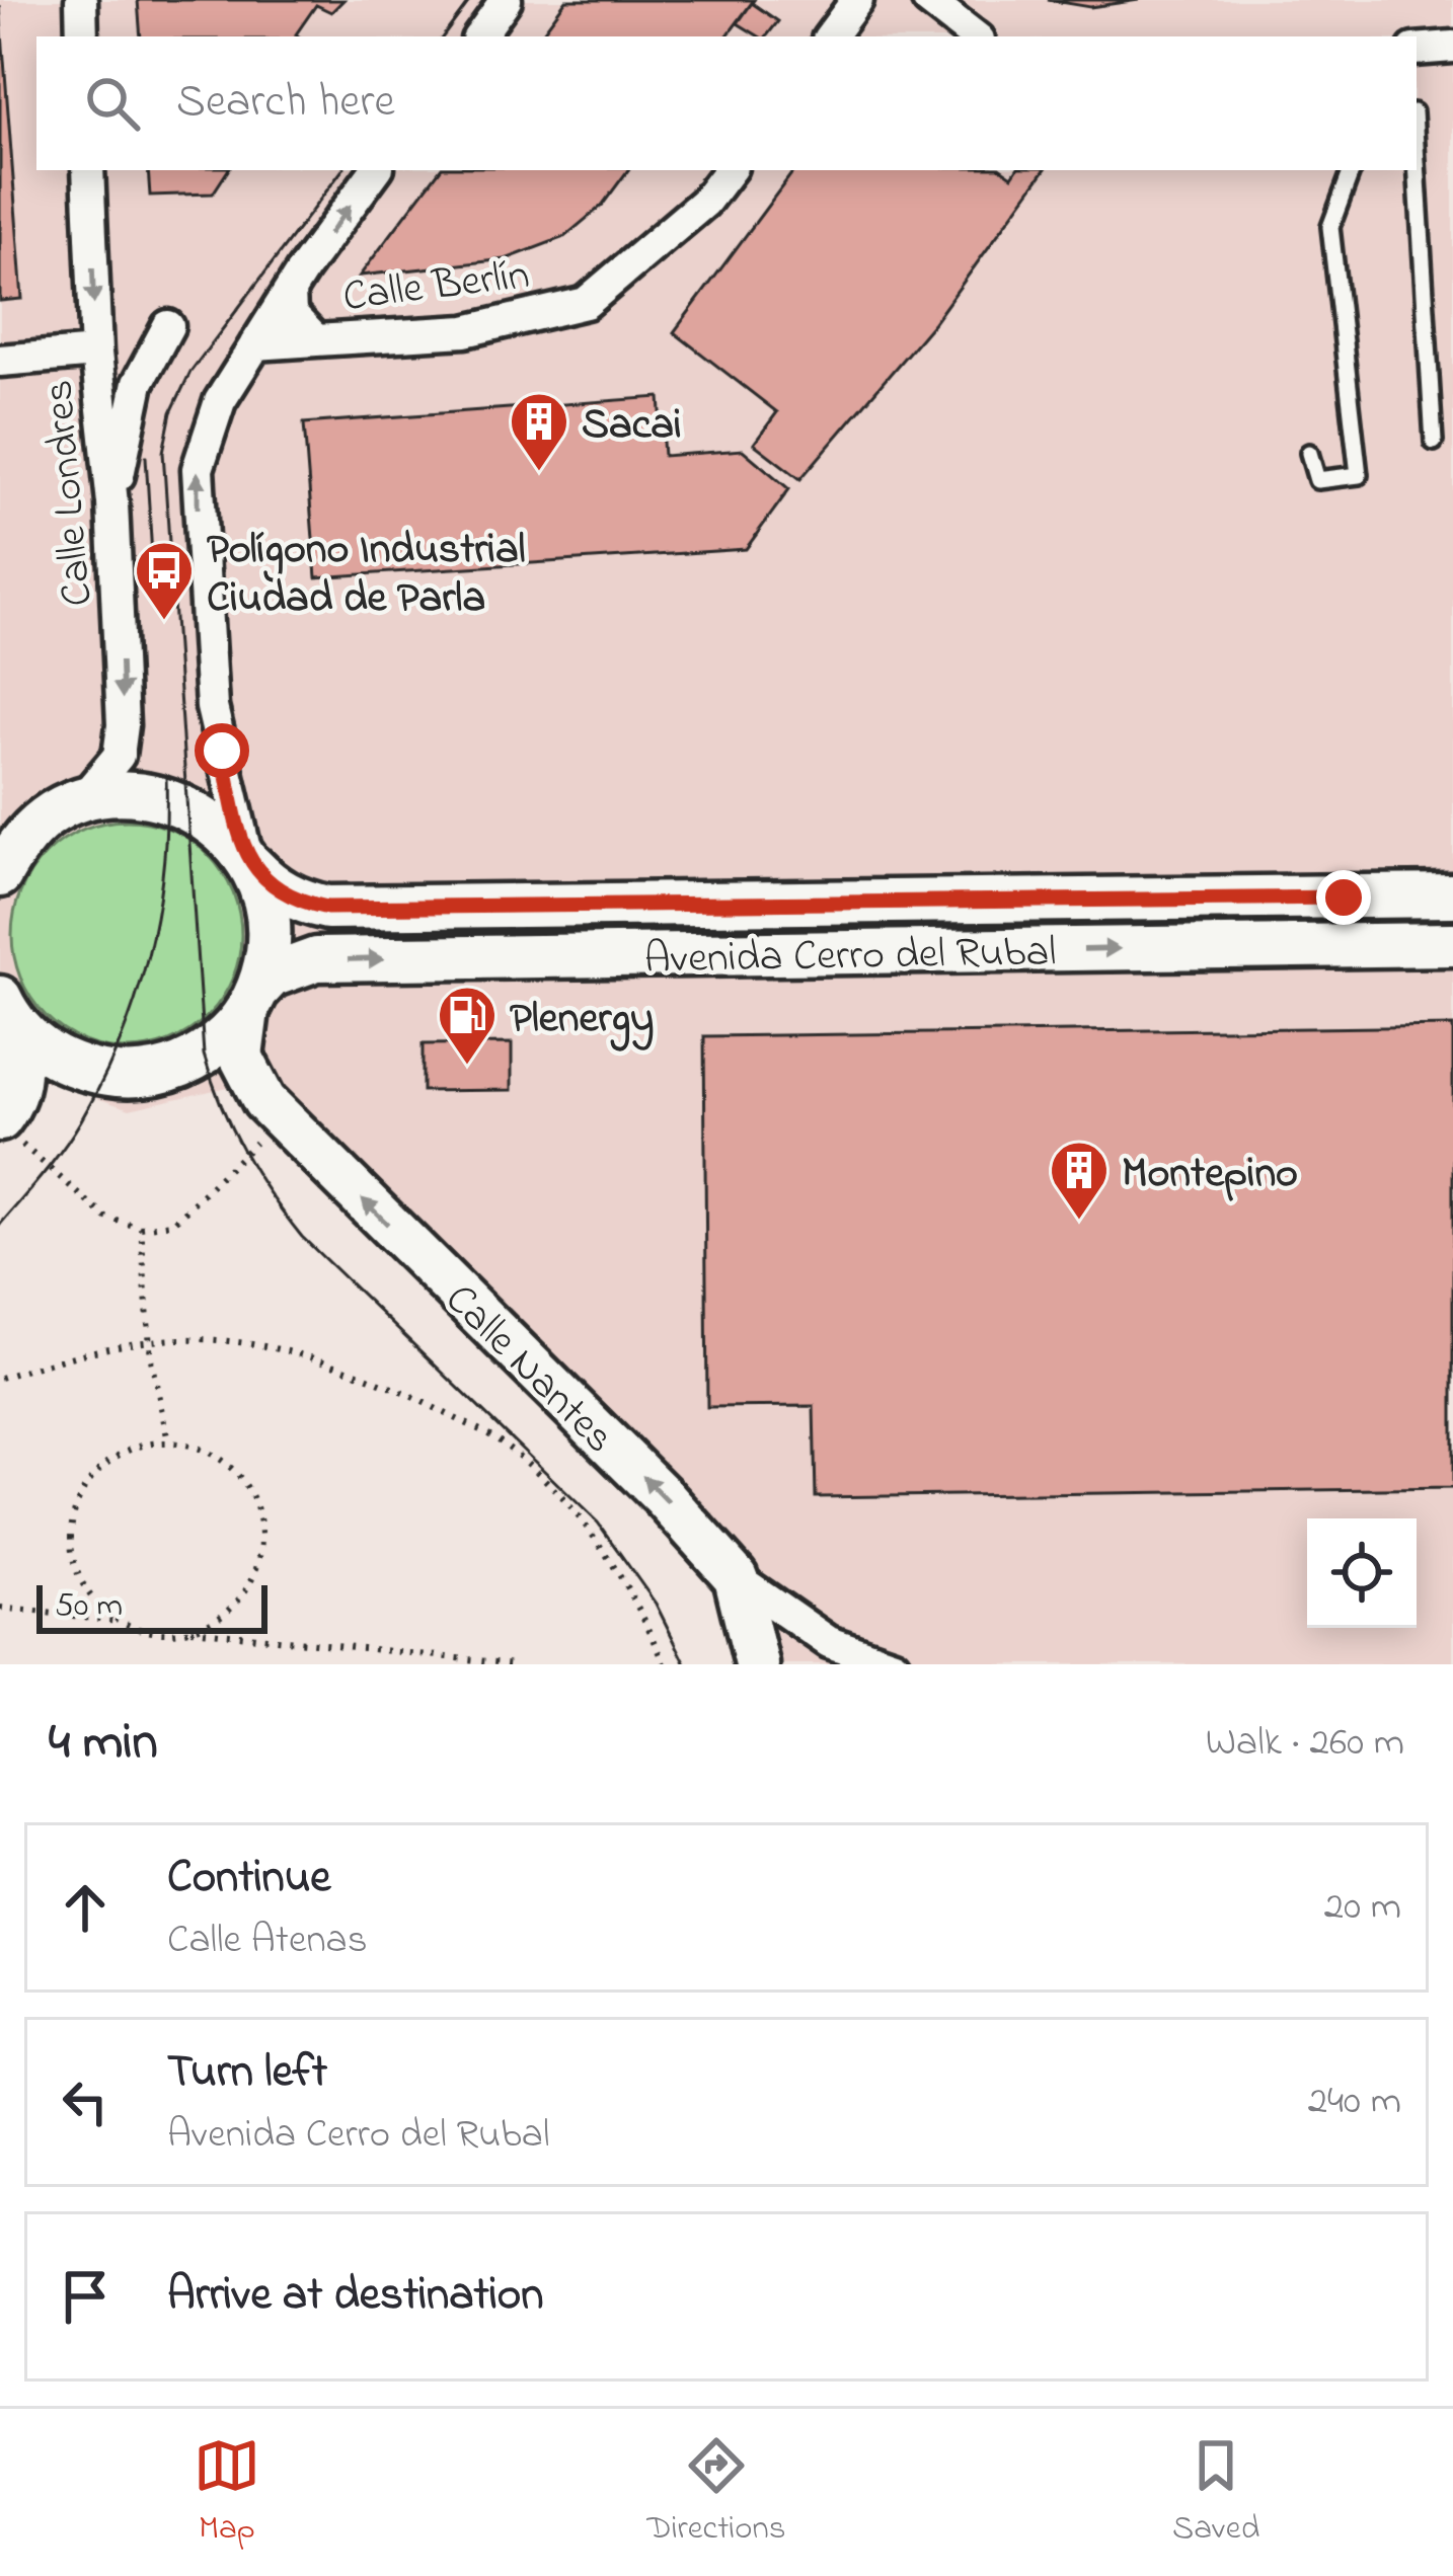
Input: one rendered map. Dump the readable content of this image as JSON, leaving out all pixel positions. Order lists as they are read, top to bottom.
{
  "streets": {
    "street": [
      "Calle Berlín",
      "Calle Londres",
      "Avenida Cerro del Rubal",
      "Calle Nantes"
    ]
  },
  "crossings": [
    ["Calle Londres", "Avenida Cerro del Rubal"],
    ["Avenida Cerro del Rubal", "Calle Nantes"]
  ],
  "one_way": ["Calle Nantes"],
  "places": {
    "building": ["Sacai", "Montepino"],
    "bus stop": ["Polígono Industrial Ciudad de Parla"],
    "fuel station": ["Plenergy"]
  },
  "scale_bar": "50 m",
  "page": {
    "search": "Search here",
    "scale": "50 m",
    "heading": ["4 min", "Walk · 260 m"],
    "list": [
      ["Continue", "Calle Atenas", "20 m"],
      ["Turn left", "Avenida Cerro del Rubal", "240 m"],
      "Arrive at destination"
    ],
    "nav": ["Map", "Directions", "Saved"]
  }
}
